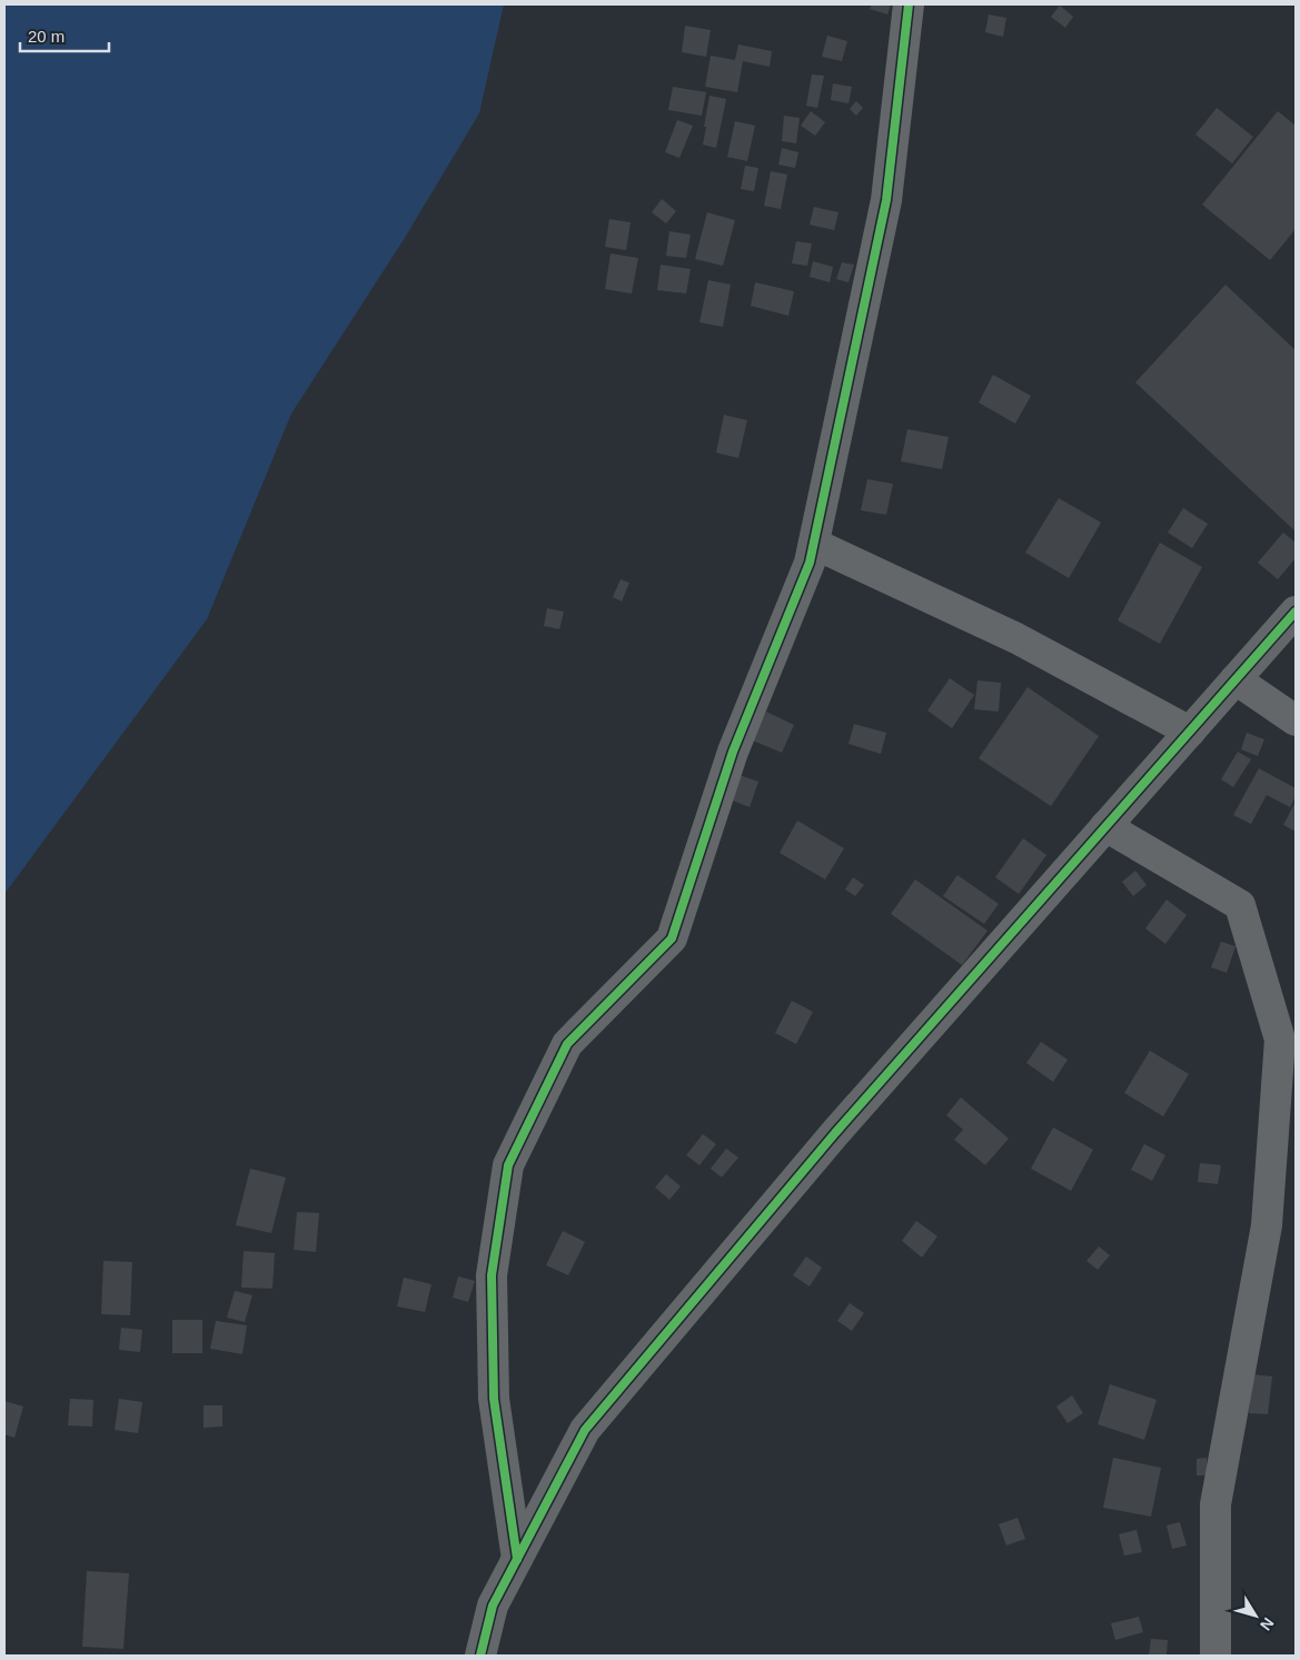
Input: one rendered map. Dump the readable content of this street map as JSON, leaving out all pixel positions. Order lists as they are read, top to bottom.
{
  "scale_bar": "20 m",
  "north": "bottom right"
}
